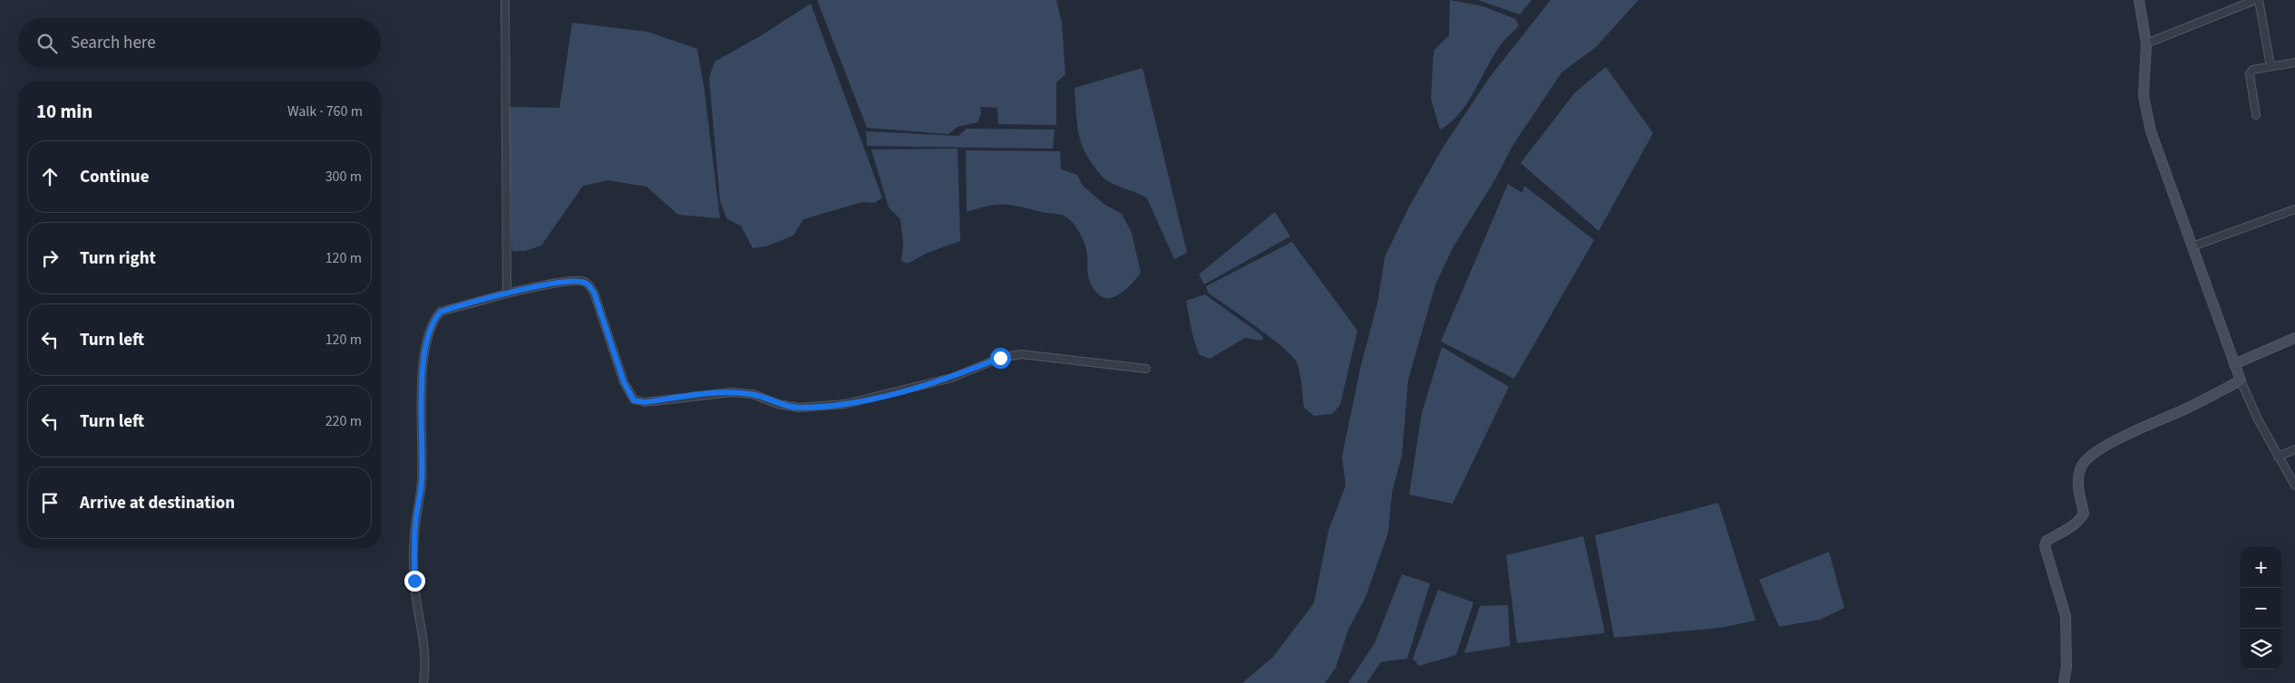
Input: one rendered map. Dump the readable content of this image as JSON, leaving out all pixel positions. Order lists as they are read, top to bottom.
{
  "page": {
    "search": "Search here",
    "heading": ["10 min", "Walk · 760 m"],
    "list": [
      ["Continue", "300 m"],
      ["Turn right", "120 m"],
      ["Turn left", "120 m"],
      ["Turn left", "220 m"],
      "Arrive at destination"
    ],
    "map_buttons": ["+", "−"]
  }
}
